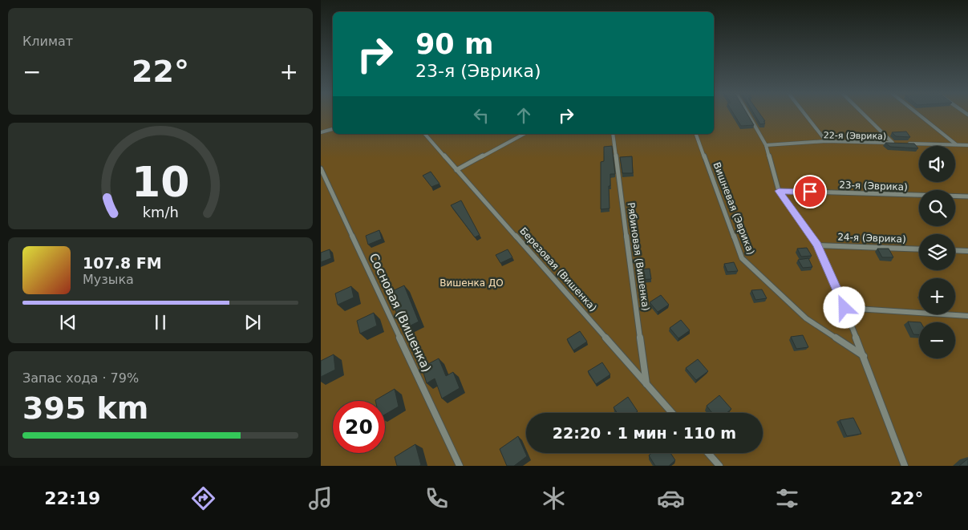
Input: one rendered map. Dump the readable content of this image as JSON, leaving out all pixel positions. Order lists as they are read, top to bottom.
{
  "streets": {
    "lane": [
      "22-я (Эврика)",
      "23-я (Эврика)",
      "Вишневая (Эврика)",
      "24-я (Эврика)",
      "Рябиновая (Вишенка)",
      "Березовая (Вишенка)",
      "Сосновая (Вишенка)"
    ]
  },
  "crossings": [
    ["Рябиновая (Вишенка)", "Березовая (Вишенка)"]
  ],
  "parks": ["Вишенка ДО"],
  "page": {
    "tile": [
      "Климат",
      ["Запас хода · 79%", "395 km"]
    ],
    "turn": ["90 m", "23-я (Эврика)"],
    "heat": ["−", "22°", "+"],
    "map_buttons": ["+", "−"],
    "song": ["107.8 FM", "Музыка"],
    "limit": "20",
    "trip": "22:20 · 1 мин · 110 m",
    "tabs": ["22:19", "22°"],
    "gauge": ["10", "km/h"]
  }
}
